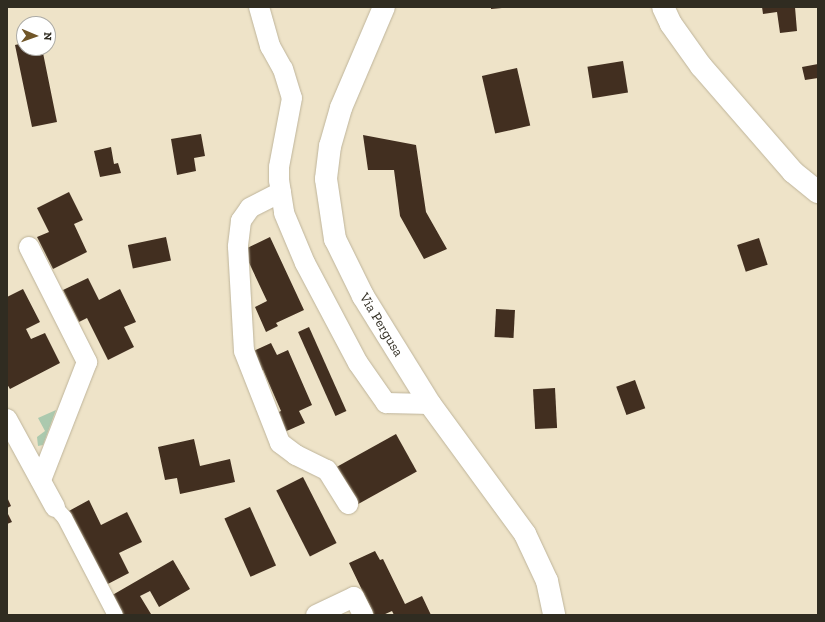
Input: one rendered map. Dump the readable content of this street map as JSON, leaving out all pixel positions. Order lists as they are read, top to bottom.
{
  "streets": {
    "main road": ["Via Pergusa"]
  },
  "north": "right"
}
